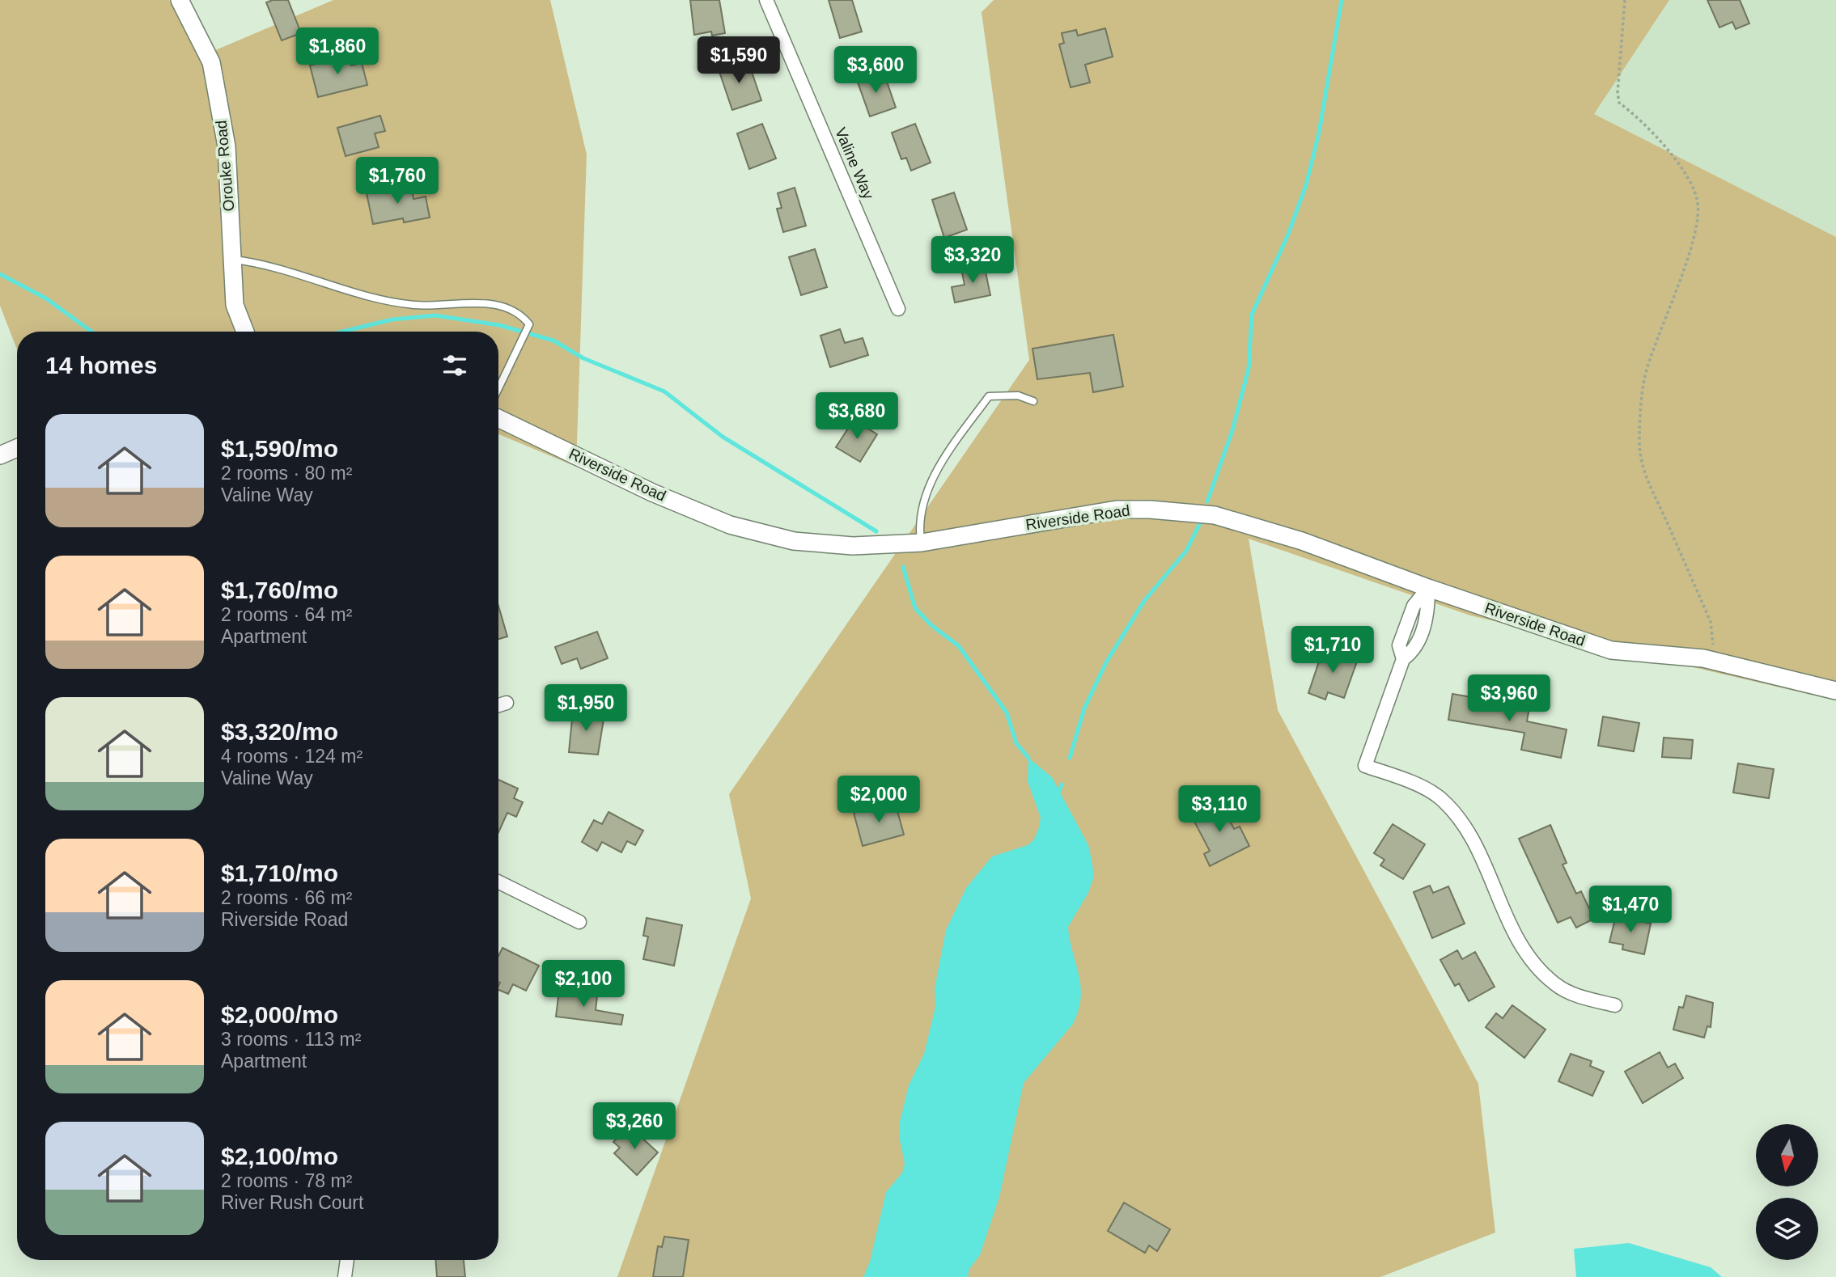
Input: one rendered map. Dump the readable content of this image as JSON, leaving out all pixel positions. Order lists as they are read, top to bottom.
{
  "streets": {
    "street": ["Valine Way", "Orouke Road", "Riverside Road"]
  },
  "north": "bottom",
  "page": {
    "price": [
      "$1,860",
      "$1,590",
      "$3,600",
      "$1,760",
      "$3,320",
      "$3,680",
      "$1,710",
      "$3,960",
      "$1,950",
      "$2,000",
      "$3,110",
      "$1,470",
      "$2,100",
      "$3,260"
    ],
    "heading": "14 homes",
    "list": [
      {
        "name": "$1,590/mo",
        "note": "2 rooms · 80 m² · Valine Way"
      },
      {
        "name": "$1,760/mo",
        "note": "2 rooms · 64 m² · Apartment"
      },
      {
        "name": "$3,320/mo",
        "note": "4 rooms · 124 m² · Valine Way"
      },
      {
        "name": "$1,710/mo",
        "note": "2 rooms · 66 m² · Riverside Road"
      },
      {
        "name": "$2,000/mo",
        "note": "3 rooms · 113 m² · Apartment"
      },
      {
        "name": "$2,100/mo",
        "note": "2 rooms · 78 m² · River Rush Court"
      }
    ]
  }
}
